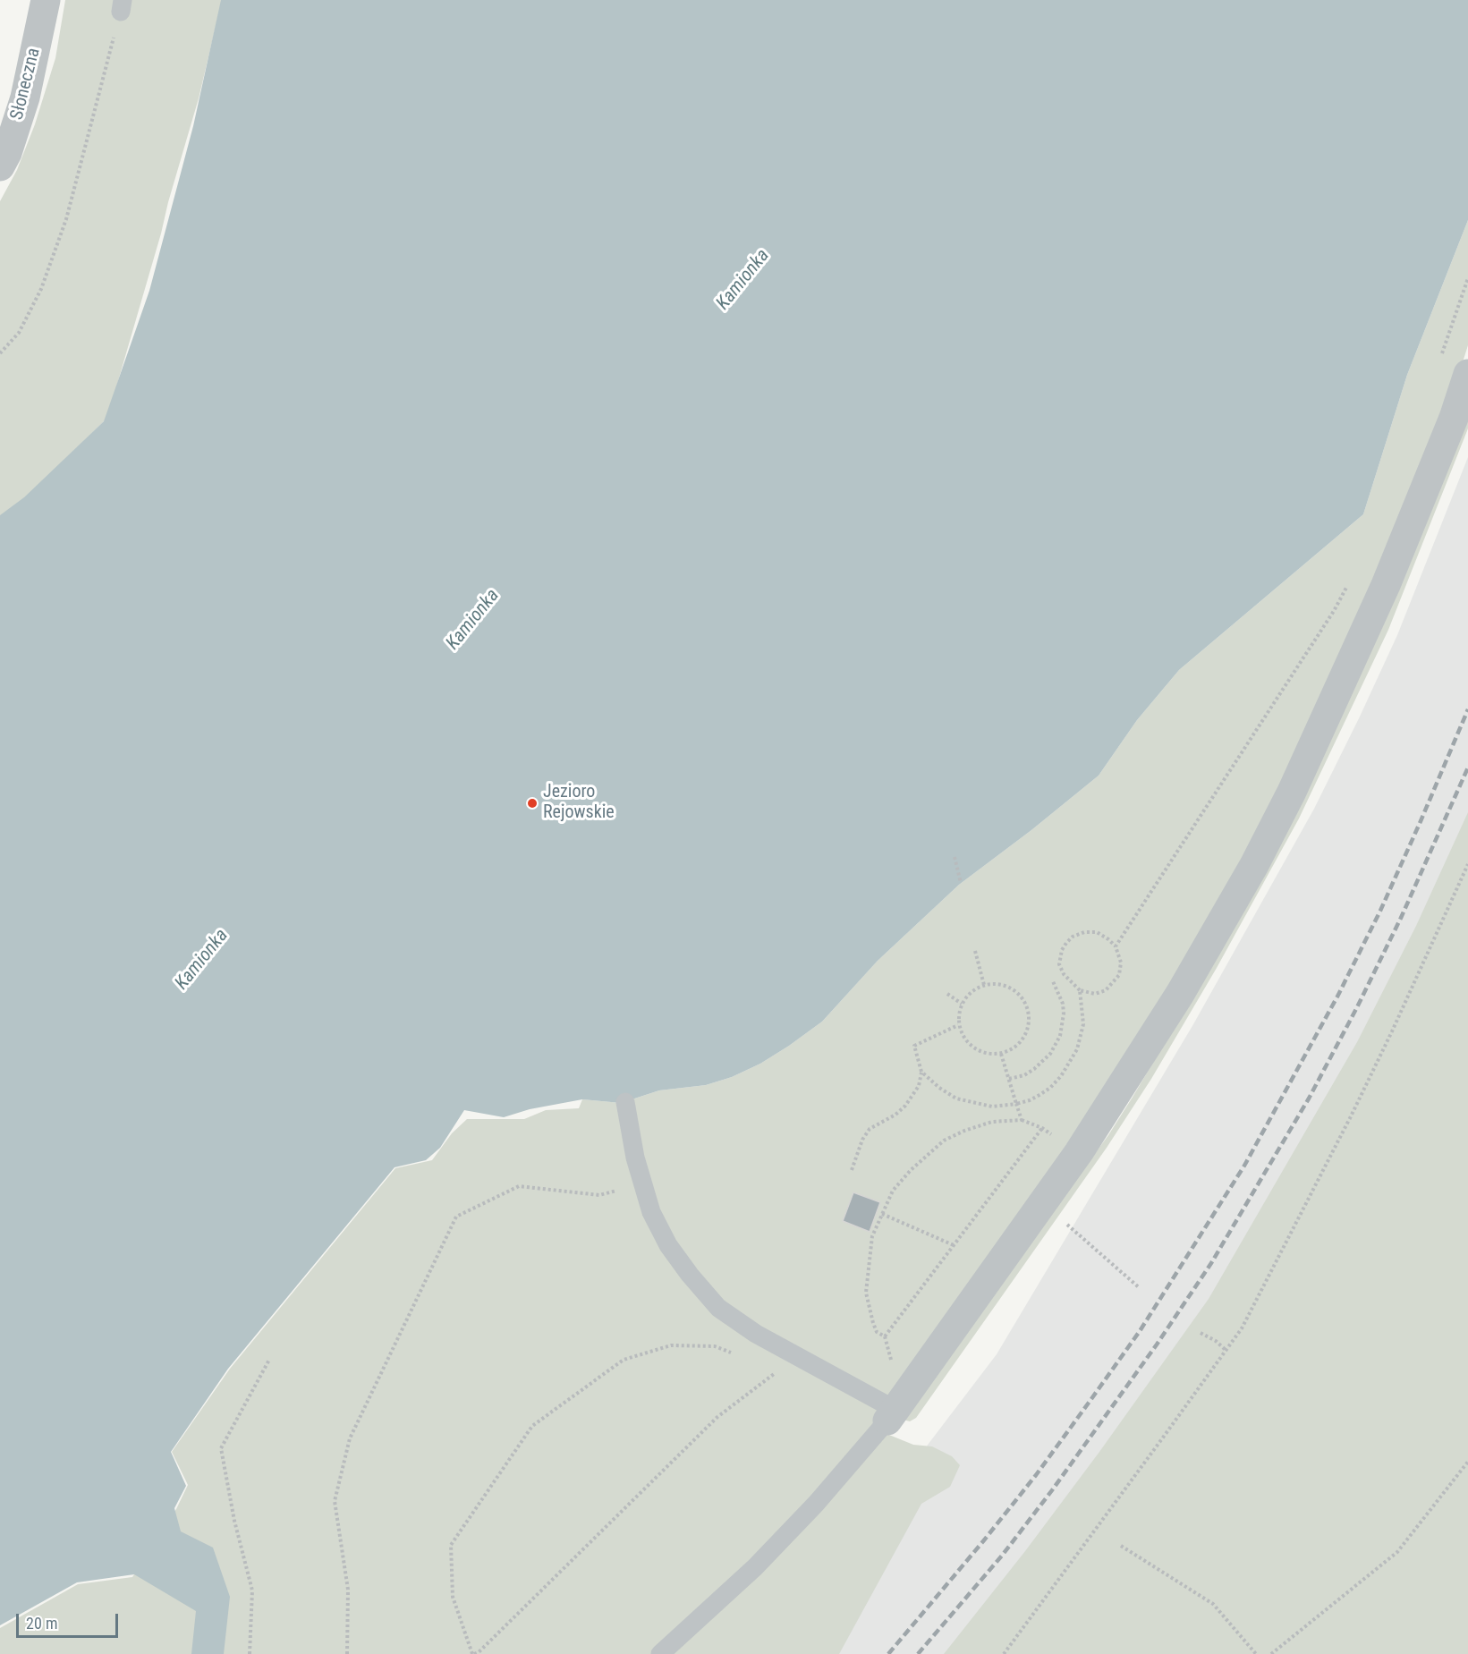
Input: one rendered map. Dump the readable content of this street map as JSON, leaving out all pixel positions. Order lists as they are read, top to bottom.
{
  "streets": {
    "street": ["Słoneczna"]
  },
  "water": ["Kamionka"],
  "places": ["Jezioro Rejowskie"],
  "scale_bar": "20 m"
}
